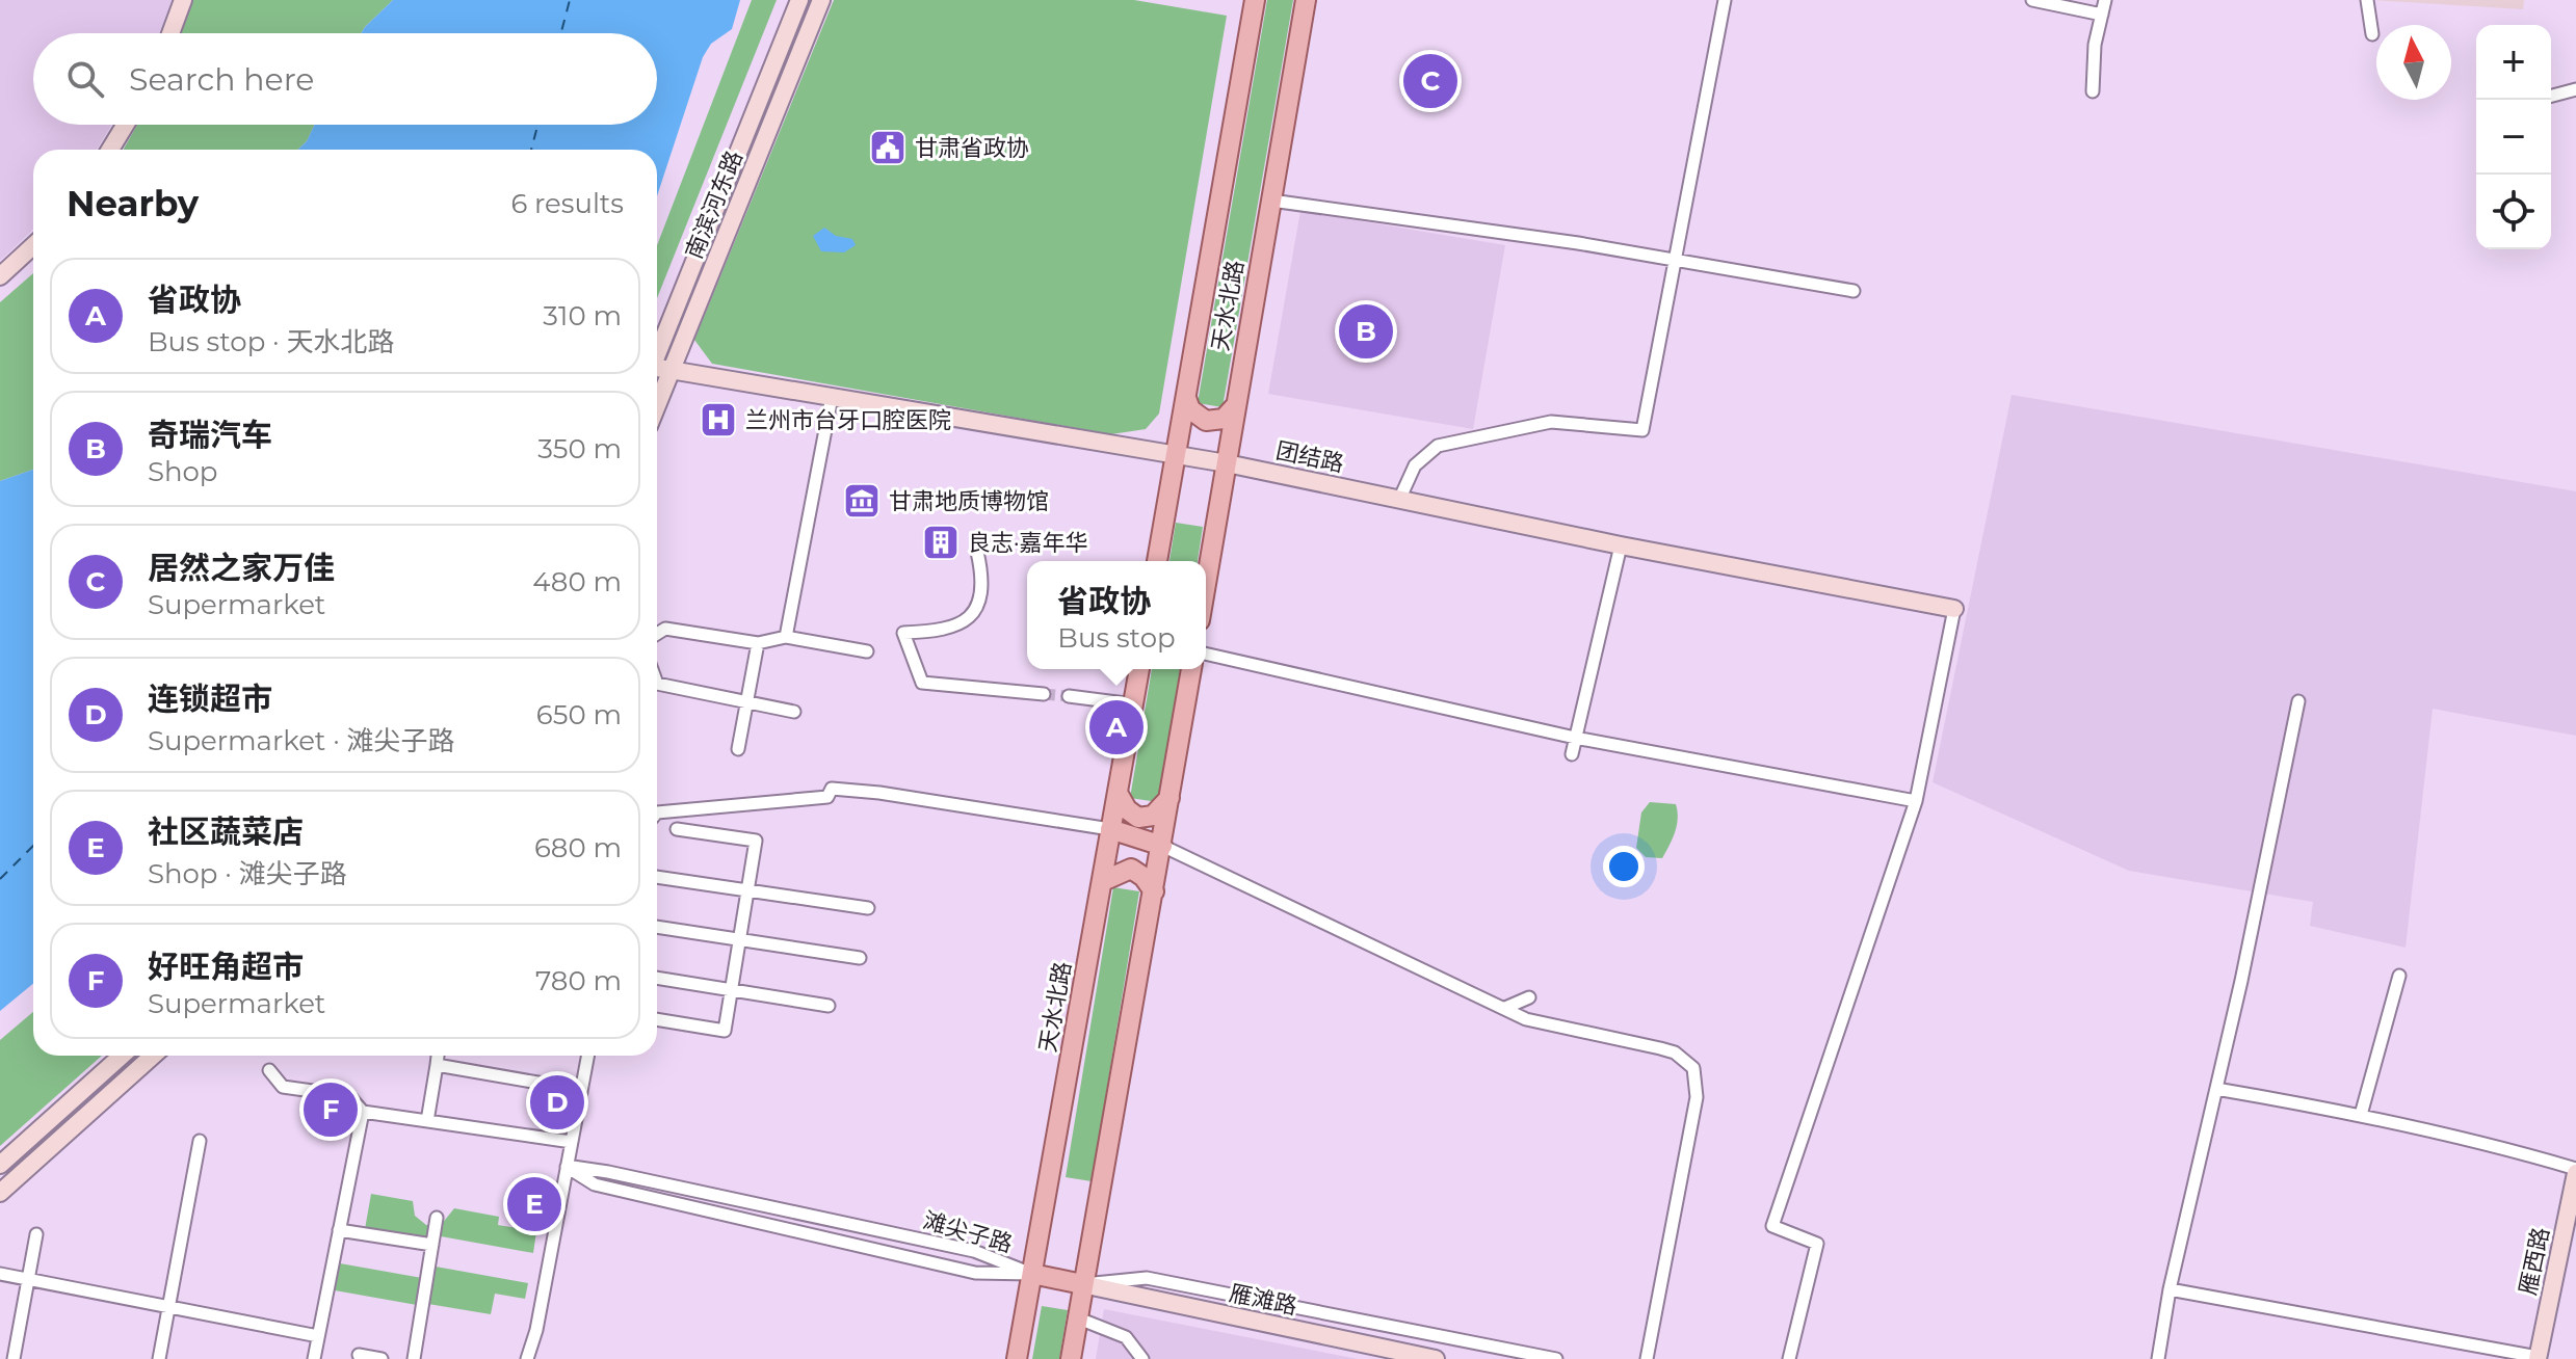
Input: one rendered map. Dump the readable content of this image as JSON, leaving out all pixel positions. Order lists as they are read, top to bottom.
{
  "streets": {
    "main road": [
      "南滨河东路",
      "天水北路",
      "团结路",
      "雁西路",
      "雁滩路"
    ],
    "street": ["滩尖子路"]
  },
  "crossings": [
    ["南滨河东路", "团结路"],
    ["天水北路", "团结路"],
    ["天水北路", "滩尖子路"]
  ],
  "places": {
    "public building": ["甘肃省政协"],
    "hospital": ["兰州市台牙口腔医院"],
    "museum": ["甘肃地质博物馆"],
    "building": ["良志·嘉年华"]
  },
  "north": "top",
  "page": {
    "map_buttons": ["+", "−"],
    "search": "Search here",
    "pins": [
      "C",
      "B",
      "A",
      "D",
      "F",
      "E"
    ],
    "heading": ["Nearby", "6 results"],
    "list": [
      {
        "mark": "A",
        "name": "省政协",
        "note": "Bus stop · 天水北路",
        "value": "310 m"
      },
      {
        "mark": "B",
        "name": "奇瑞汽车",
        "note": "Shop",
        "value": "350 m"
      },
      {
        "mark": "C",
        "name": "居然之家万佳",
        "note": "Supermarket",
        "value": "480 m"
      },
      {
        "mark": "D",
        "name": "连锁超市",
        "note": "Supermarket · 滩尖子路",
        "value": "650 m"
      },
      {
        "mark": "E",
        "name": "社区蔬菜店",
        "note": "Shop · 滩尖子路",
        "value": "680 m"
      },
      {
        "mark": "F",
        "name": "好旺角超市",
        "note": "Supermarket",
        "value": "780 m"
      }
    ],
    "popup": ["省政协", "Bus stop"]
  }
}
